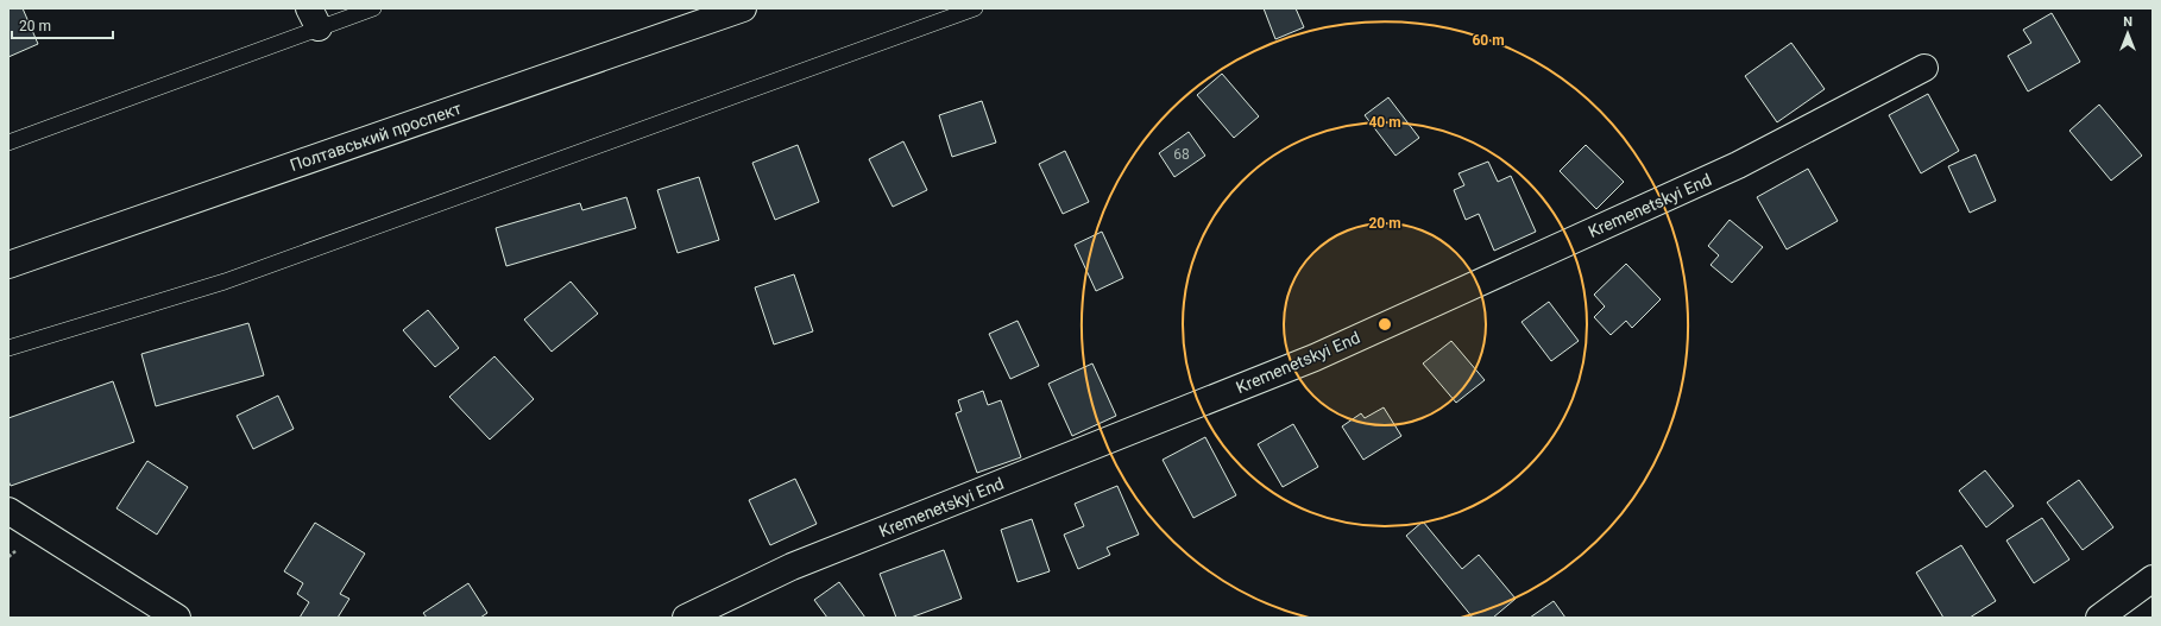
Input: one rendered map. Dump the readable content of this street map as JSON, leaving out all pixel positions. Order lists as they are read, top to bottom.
{
  "streets": {
    "main road": ["Полтавський проспект", "Kremenetskyi End"]
  },
  "house_numbers": ["68"],
  "scale_bar": "20 m",
  "north": "top",
  "rings": ["60 m", "40 m", "20 m"]
}
